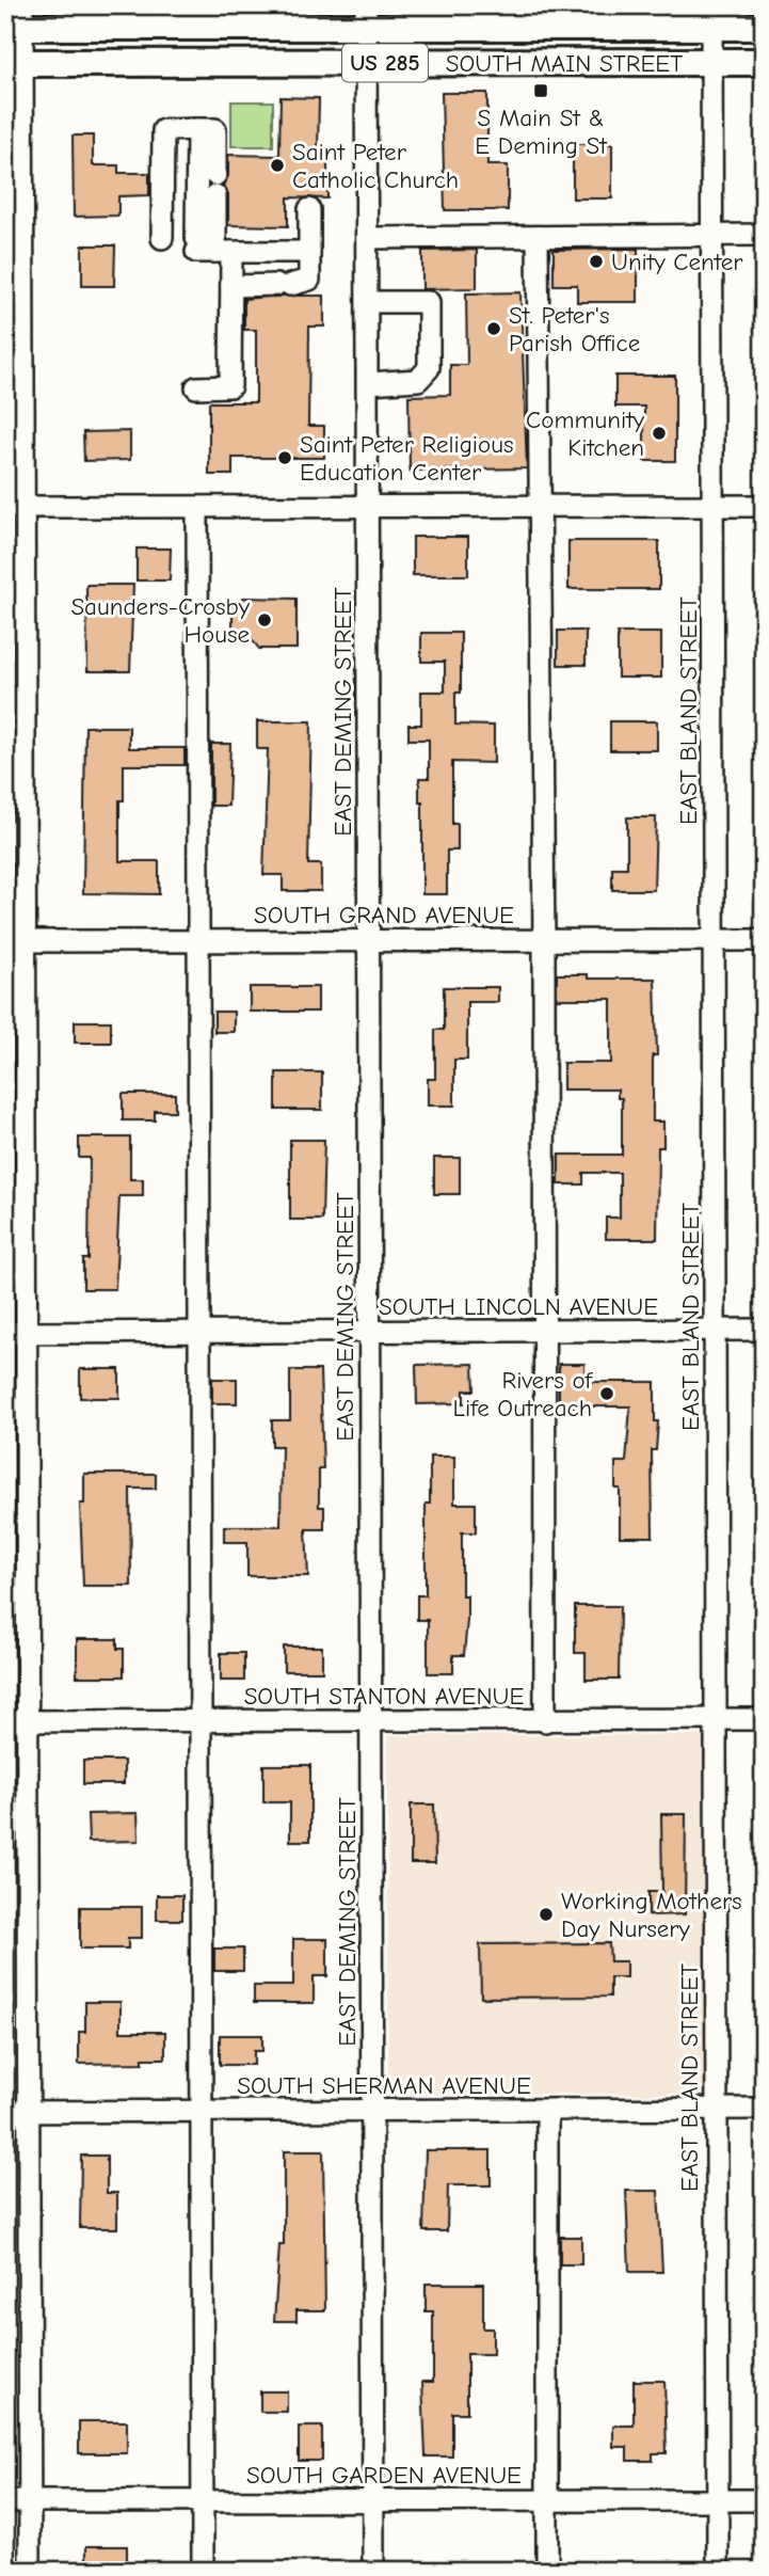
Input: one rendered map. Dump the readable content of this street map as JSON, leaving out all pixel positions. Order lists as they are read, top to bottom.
{
  "streets": {
    "main road": ["US 285", "SOUTH MAIN STREET"],
    "street": [
      "EAST BLAND STREET",
      "EAST DEMING STREET",
      "SOUTH GRAND AVENUE",
      "SOUTH LINCOLN AVENUE",
      "SOUTH STANTON AVENUE",
      "SOUTH SHERMAN AVENUE",
      "SOUTH GARDEN AVENUE"
    ]
  },
  "crossings": [
    ["SOUTH MAIN STREET", "EAST BLAND STREET"],
    ["SOUTH MAIN STREET", "EAST DEMING STREET"],
    ["EAST BLAND STREET", "SOUTH GRAND AVENUE"],
    ["EAST BLAND STREET", "SOUTH LINCOLN AVENUE"],
    ["EAST BLAND STREET", "SOUTH STANTON AVENUE"],
    ["EAST BLAND STREET", "SOUTH SHERMAN AVENUE"],
    ["EAST BLAND STREET", "SOUTH GARDEN AVENUE"],
    ["EAST DEMING STREET", "SOUTH GRAND AVENUE"],
    ["EAST DEMING STREET", "SOUTH LINCOLN AVENUE"],
    ["EAST DEMING STREET", "SOUTH STANTON AVENUE"],
    ["EAST DEMING STREET", "SOUTH SHERMAN AVENUE"],
    ["EAST DEMING STREET", "SOUTH GARDEN AVENUE"]
  ],
  "places": {
    "transit": ["S Main St & E Deming St"],
    "other": [
      "Saint Peter Catholic Church",
      "Unity Center",
      "St. Peter's Parish Office",
      "Community Kitchen",
      "Saint Peter Religious Education Center",
      "Saunders-Crosby House",
      "Rivers of Life Outreach",
      "Working Mothers Day Nursery"
    ]
  }
}
